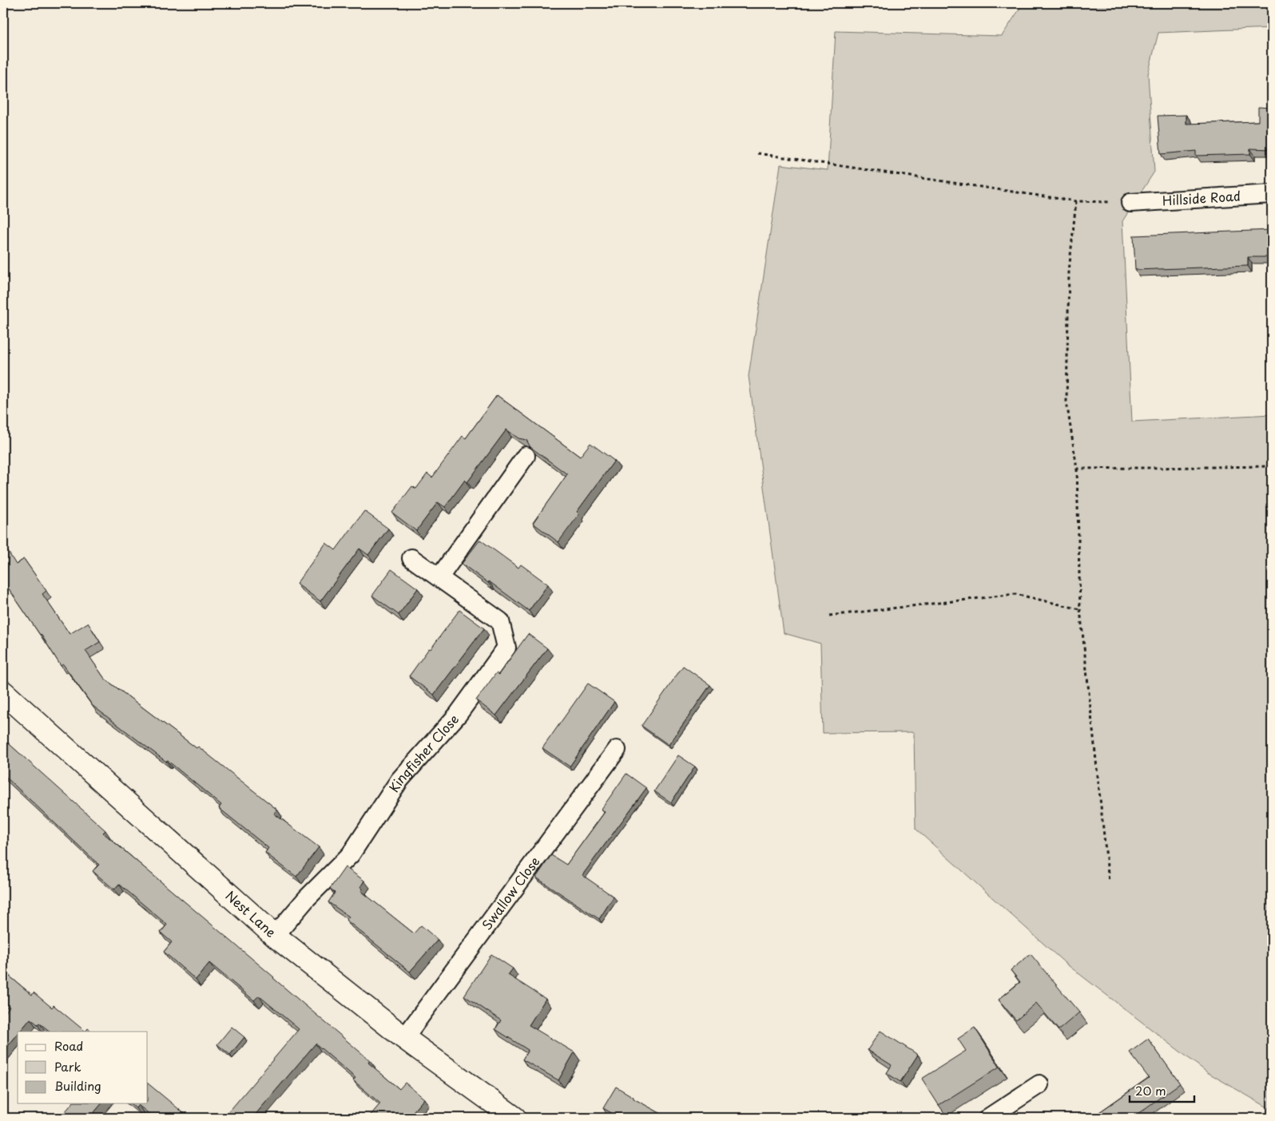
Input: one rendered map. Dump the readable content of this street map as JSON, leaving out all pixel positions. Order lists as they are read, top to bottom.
{
  "streets": {
    "street": [
      "Hillside Road",
      "Kingfisher Close",
      "Swallow Close",
      "Nest Lane"
    ]
  },
  "crossings": [
    ["Kingfisher Close", "Nest Lane"],
    ["Swallow Close", "Nest Lane"]
  ],
  "legend": ["Road", "Park", "Building"],
  "scale_bar": "20 m"
}
